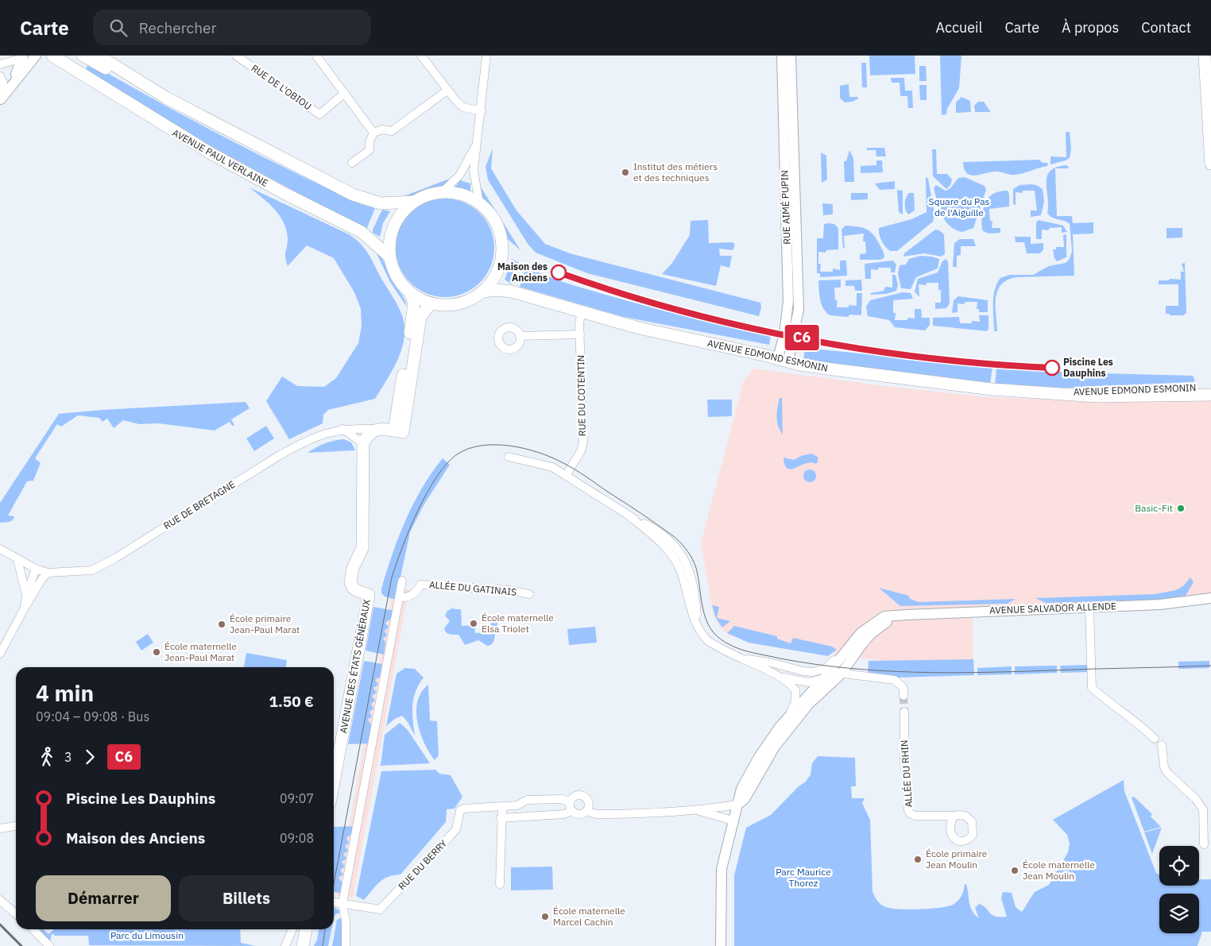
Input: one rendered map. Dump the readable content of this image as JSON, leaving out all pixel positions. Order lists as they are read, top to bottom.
{
  "streets": {
    "main road": [
      "AVENUE PAUL VERLAINE",
      "AVENUE EDMOND ESMONIN",
      "RUE DE BRETAGNE",
      "AVENUE DES ÉTATS GÉNÉRAUX"
    ],
    "street": [
      "RUE DE L'OBIOU",
      "RUE AIMÉ PUPIN",
      "RUE DU COTENTIN",
      "ALLÉE DU GATINAIS",
      "AVENUE SALVADOR ALLENDE",
      "ALLÉE DU RHIN",
      "RUE DU BERRY"
    ]
  },
  "crossings": [
    ["AVENUE PAUL VERLAINE", "AVENUE EDMOND ESMONIN"],
    ["RUE AIMÉ PUPIN", "AVENUE EDMOND ESMONIN"],
    ["AVENUE EDMOND ESMONIN", "RUE DU COTENTIN"]
  ],
  "parks": ["Square du Pas de l'Aiguille", "Parc Maurice Thorez", "Parc du Limousin"],
  "places": [
    "Institut des métiers et des techniques",
    "Maison des Anciens",
    "Piscine Les Dauphins",
    "Basic-Fit",
    "École maternelle Elsa Triolet",
    "École primaire Jean-Paul Marat",
    "École maternelle Jean-Paul Marat",
    "École primaire Jean Moulin",
    "École maternelle Jean Moulin",
    "École maternelle Marcel Cachin"
  ],
  "lines": ["bus line C6"],
  "page": {
    "header": "Carte",
    "search": "Rechercher",
    "nav": [
      "Accueil",
      "Carte",
      "À propos",
      "Contact"
    ],
    "on_map": "C6",
    "heading": ["4 min", "09:04 – 09:08 · Bus", "1.50 €"],
    "legs": ["3", "C6"],
    "list": [
      {
        "name": "Piscine Les Dauphins",
        "value": "09:07"
      },
      {
        "name": "Maison des Anciens",
        "value": "09:08"
      }
    ],
    "buttons": ["Démarrer", "Billets"]
  }
}
